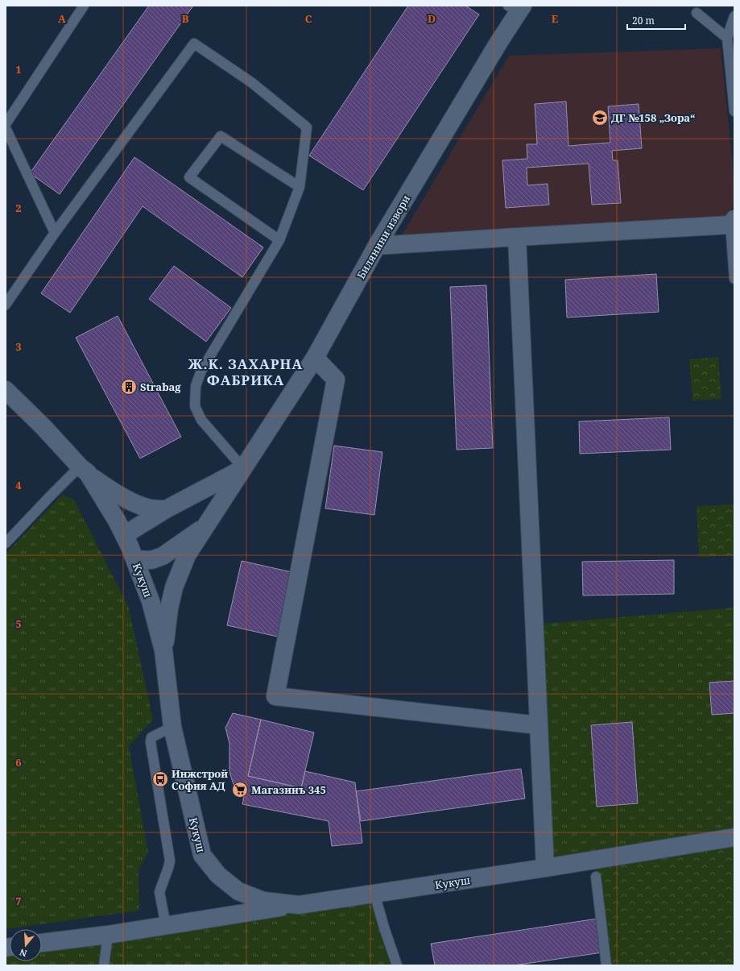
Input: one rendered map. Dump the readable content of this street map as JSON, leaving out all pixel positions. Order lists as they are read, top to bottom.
{
  "streets": {
    "street": ["Билянини извори", "Кукуш"]
  },
  "crossings": [
    ["Билянини извори", "Кукуш"]
  ],
  "districts": ["Ж.К. ЗАХАРНА ФАБРИКА"],
  "places": {
    "school or university": ["ДГ №158 „Зора“"],
    "building": ["Strabag"],
    "bus stop": ["Инжстрой София АД"],
    "supermarket": ["Магазинъ 345"]
  },
  "scale_bar": "20 m",
  "north": "bottom",
  "grid": {
    "columns": [
      "A",
      "B",
      "C",
      "D",
      "E"
    ],
    "rows": [
      "1",
      "2",
      "3",
      "4",
      "5",
      "6",
      "7"
    ]
  }
}
